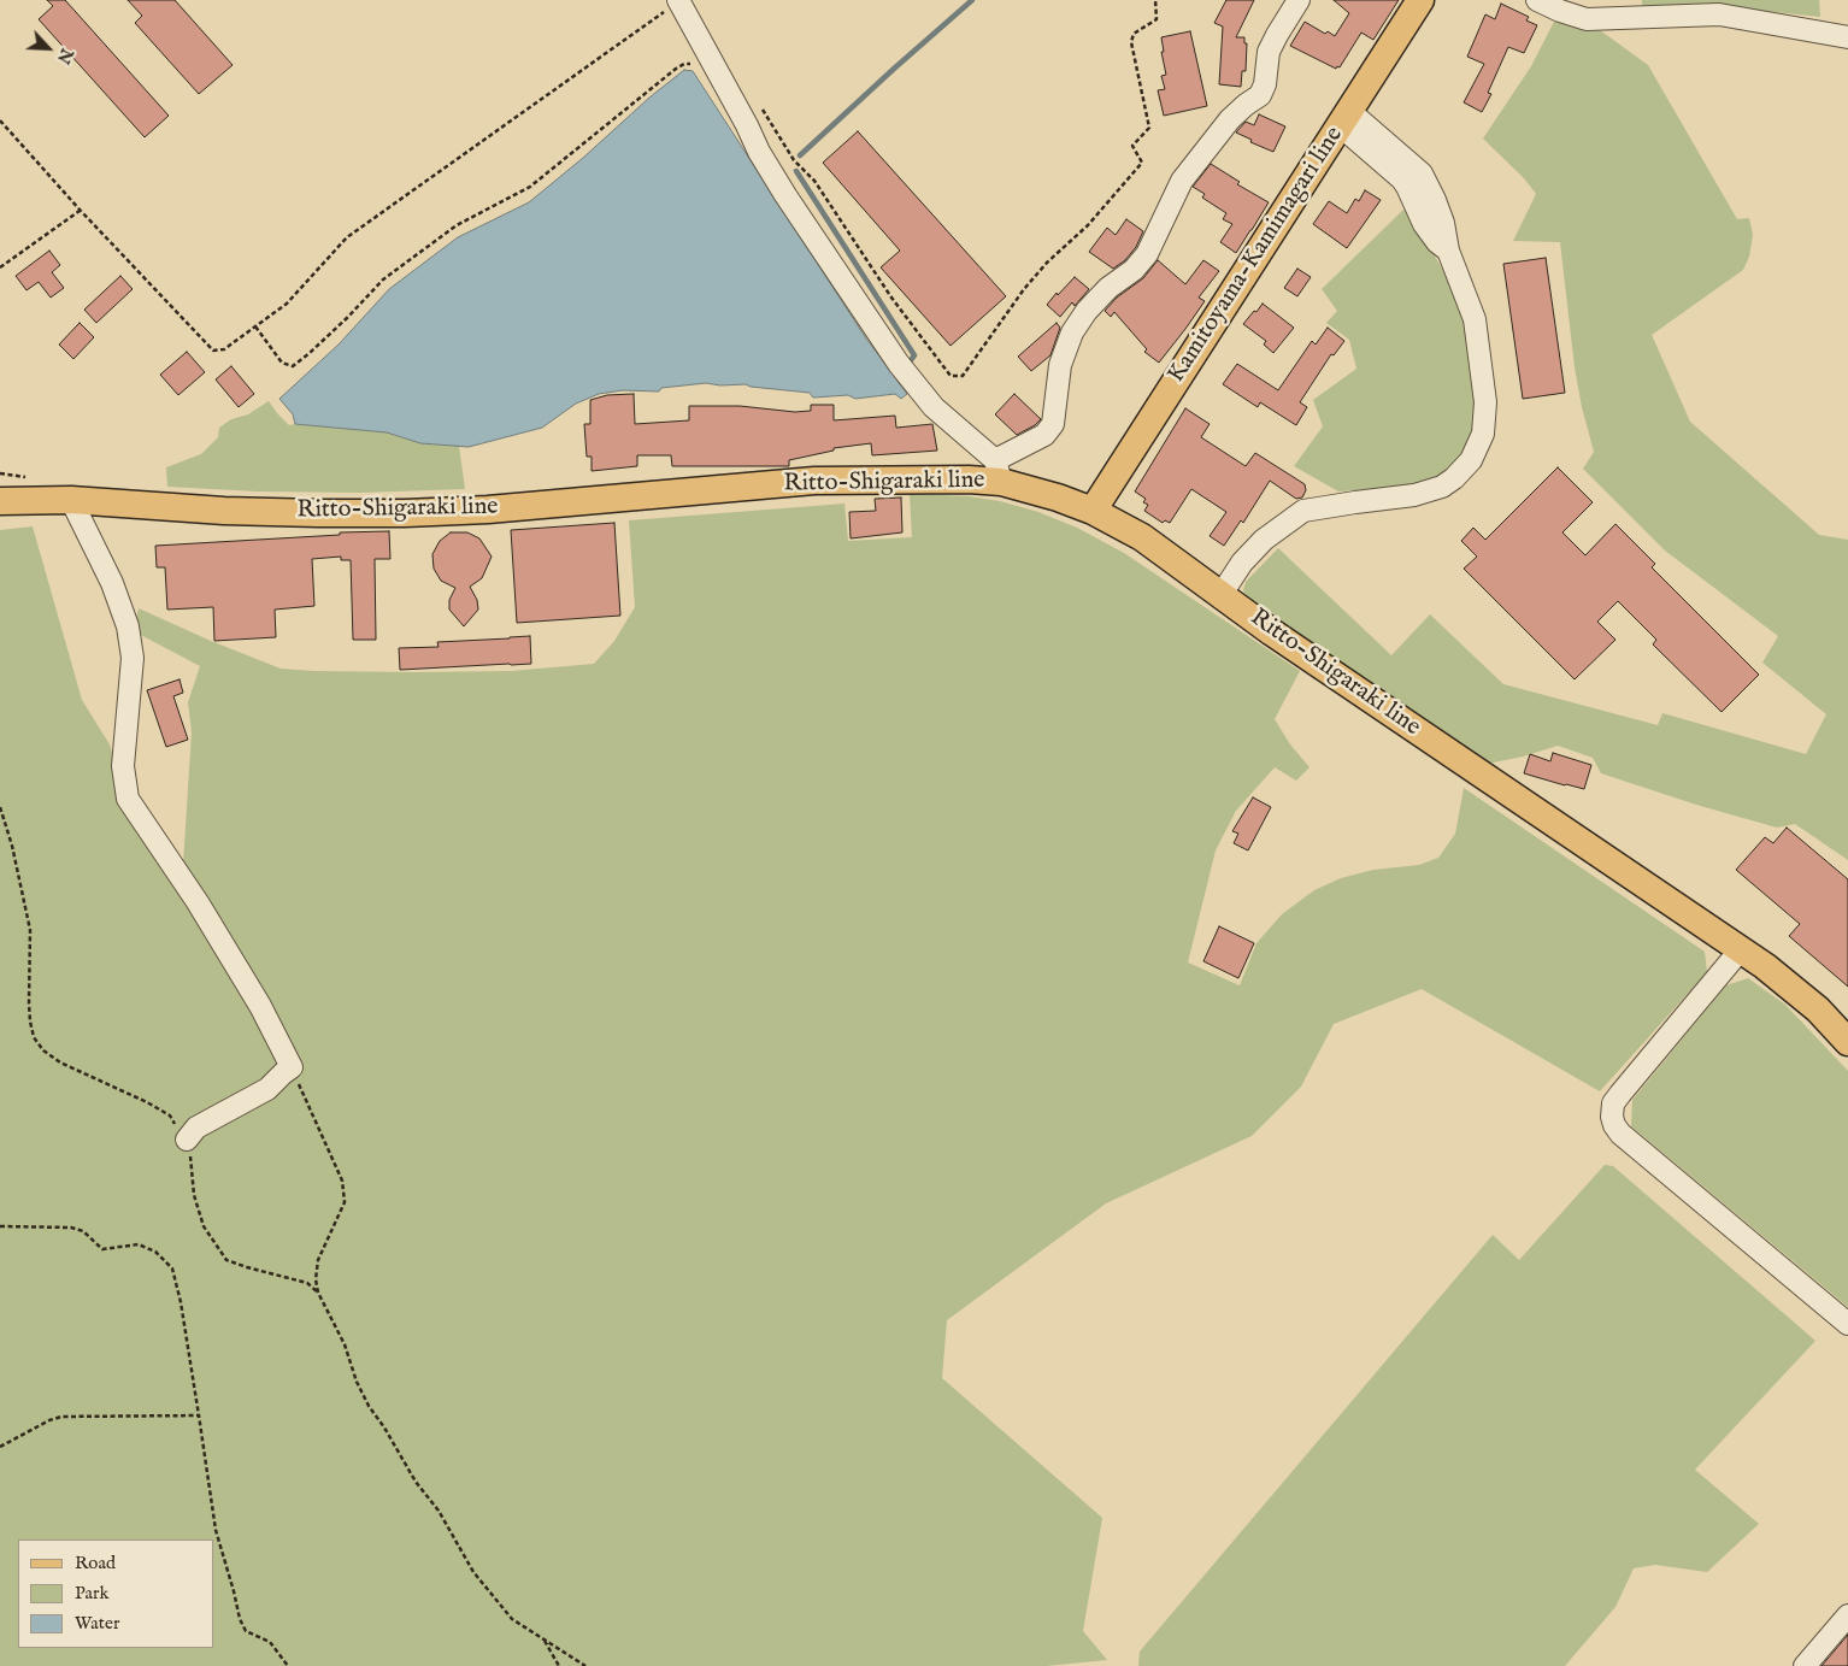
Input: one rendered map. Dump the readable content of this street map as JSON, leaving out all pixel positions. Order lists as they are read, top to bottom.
{
  "streets": {
    "main road": ["Kamitoyama-Kamimagari line", "Ritto-Shigaraki line"]
  },
  "crossings": [
    ["Kamitoyama-Kamimagari line", "Ritto-Shigaraki line"]
  ],
  "legend": ["Road", "Park", "Water"],
  "north": "bottom right"
}
